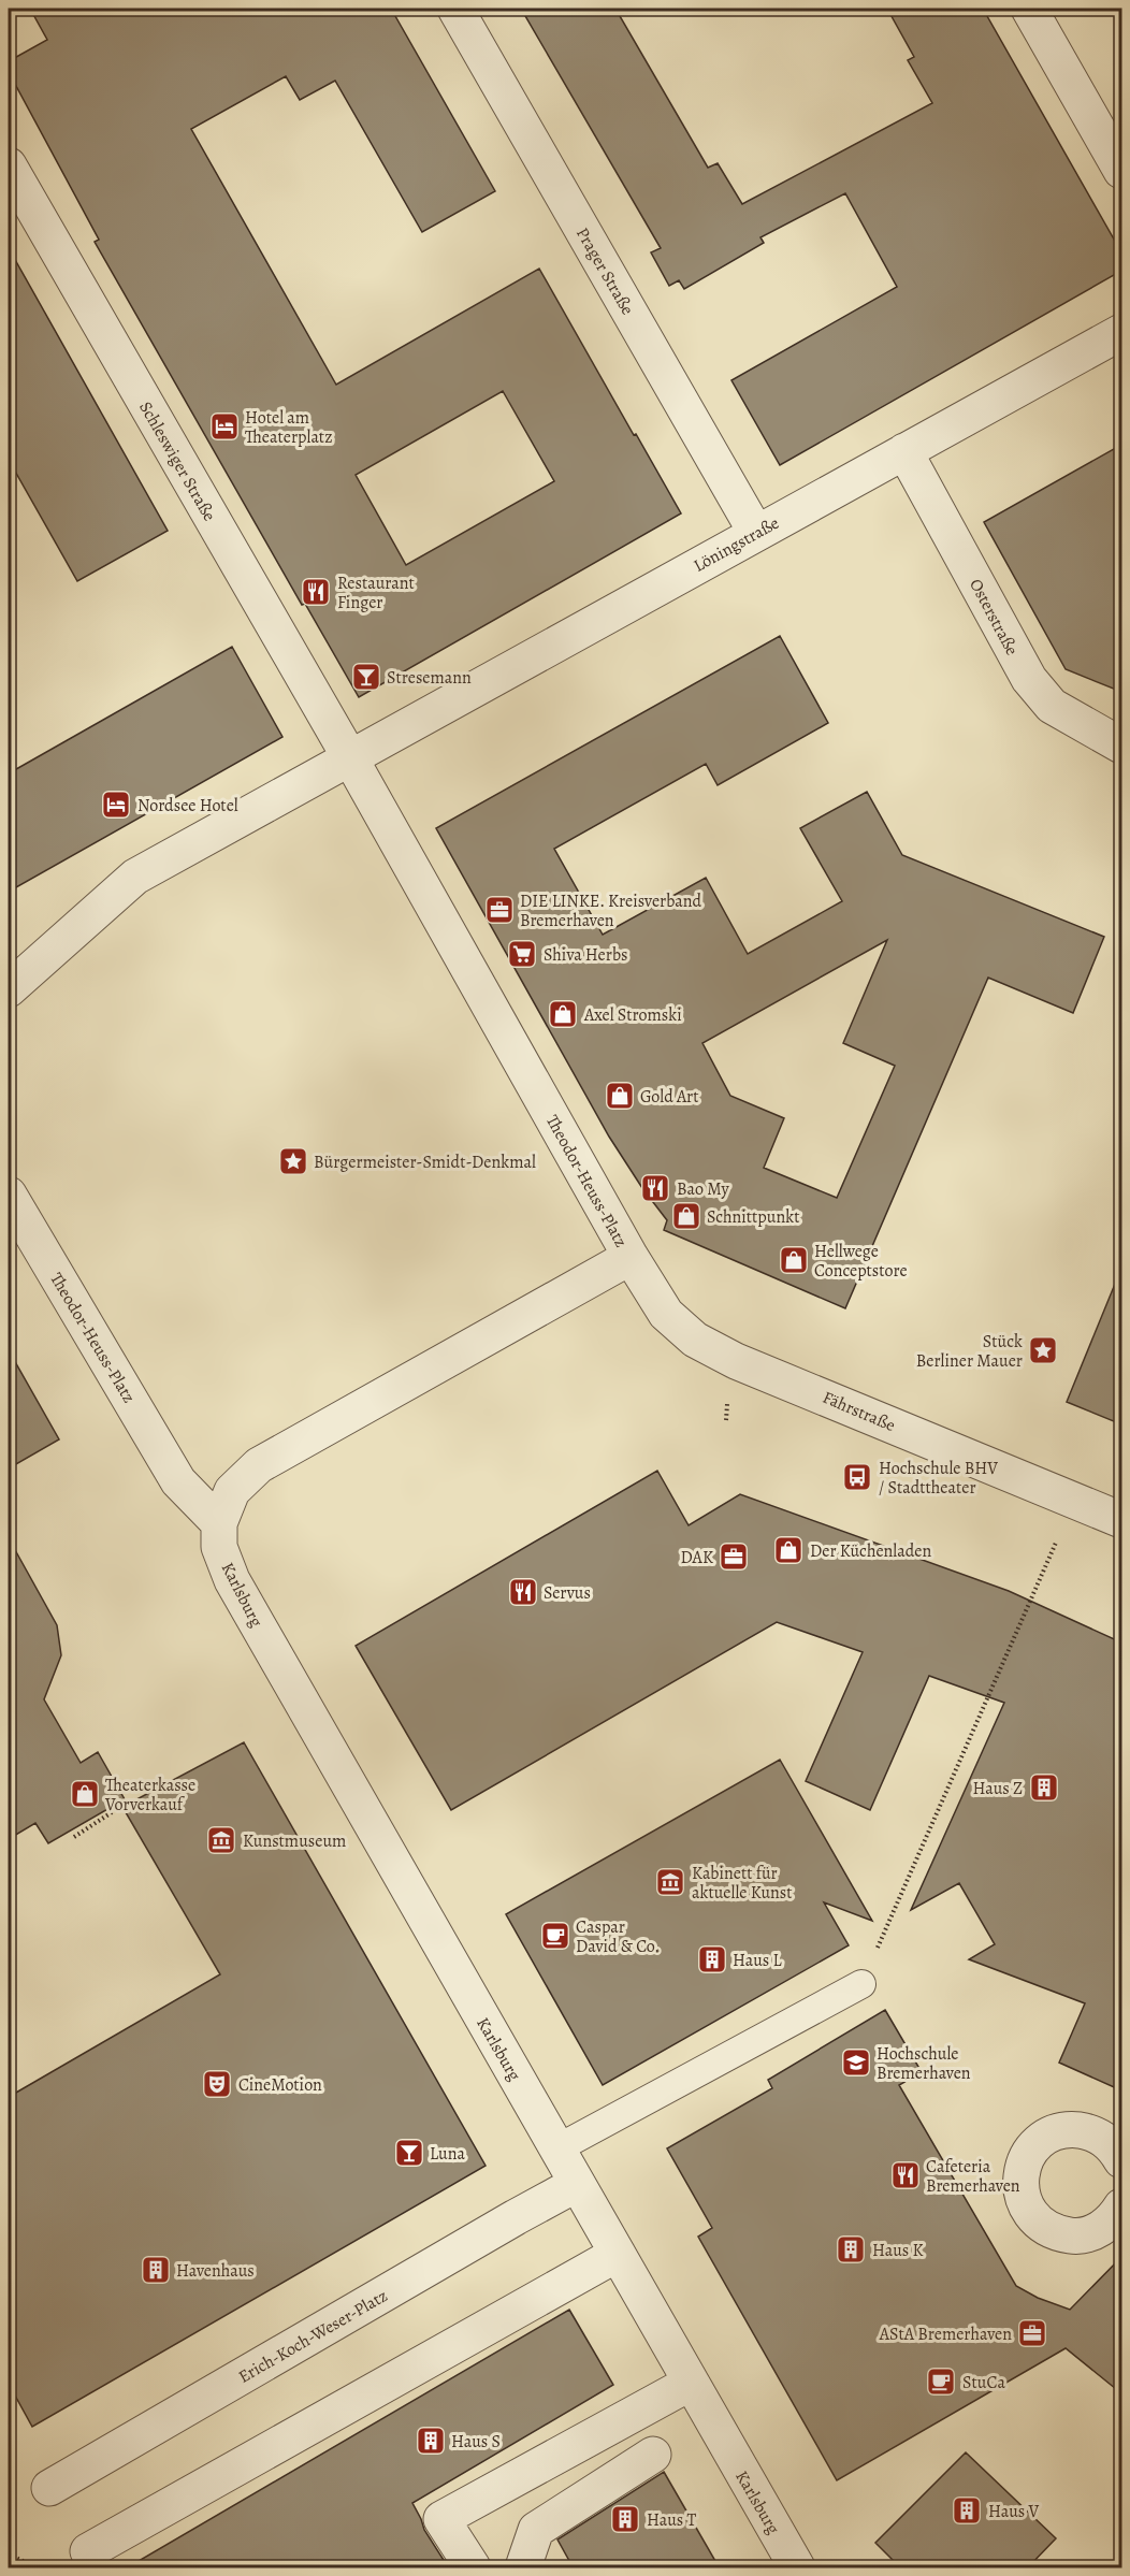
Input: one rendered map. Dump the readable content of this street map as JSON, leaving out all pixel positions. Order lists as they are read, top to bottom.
{
  "streets": {
    "street": [
      "Prager Straße",
      "Schleswiger Straße",
      "Löningstraße",
      "Osterstraße",
      "Theodor-Heuss-Platz",
      "Fährstraße",
      "Karlsburg",
      "Erich-Koch-Weser-Platz"
    ]
  },
  "crossings": [
    ["Prager Straße", "Löningstraße"],
    ["Schleswiger Straße", "Löningstraße"],
    ["Schleswiger Straße", "Theodor-Heuss-Platz"],
    ["Löningstraße", "Osterstraße"],
    ["Löningstraße", "Theodor-Heuss-Platz"],
    ["Theodor-Heuss-Platz", "Fährstraße"],
    ["Theodor-Heuss-Platz", "Karlsburg"],
    ["Karlsburg", "Erich-Koch-Weser-Platz"]
  ],
  "places": {
    "hotel": ["Hotel am Theaterplatz", "Nordsee Hotel"],
    "restaurant": [
      "Restaurant Finger",
      "Bao My",
      "Servus",
      "Cafeteria Bremerhaven"
    ],
    "bar": ["Stresemann", "Luna"],
    "office": ["DIE LINKE. Kreisverband Bremerhaven", "DAK", "AStA Bremerhaven"],
    "supermarket": ["Shiva Herbs"],
    "shop": [
      "Axel Stromski",
      "Gold Art",
      "Schnittpunkt",
      "Hellwege Conceptstore",
      "Der Küchenladen",
      "Theaterkasse Vorverkauf"
    ],
    "place": ["Bürgermeister-Smidt-Denkmal", "Stück Berliner Mauer"],
    "bus stop": ["Hochschule BHV / Stadttheater"],
    "building": [
      "Haus Z",
      "Haus L",
      "Haus K",
      "Havenhaus",
      "Haus S",
      "Haus V",
      "Haus T"
    ],
    "museum": ["Kunstmuseum", "Kabinett für aktuelle Kunst"],
    "cafe": ["Caspar David & Co.", "StuCa"],
    "school or university": ["Hochschule Bremerhaven"],
    "theatre": ["CineMotion"]
  }
}
